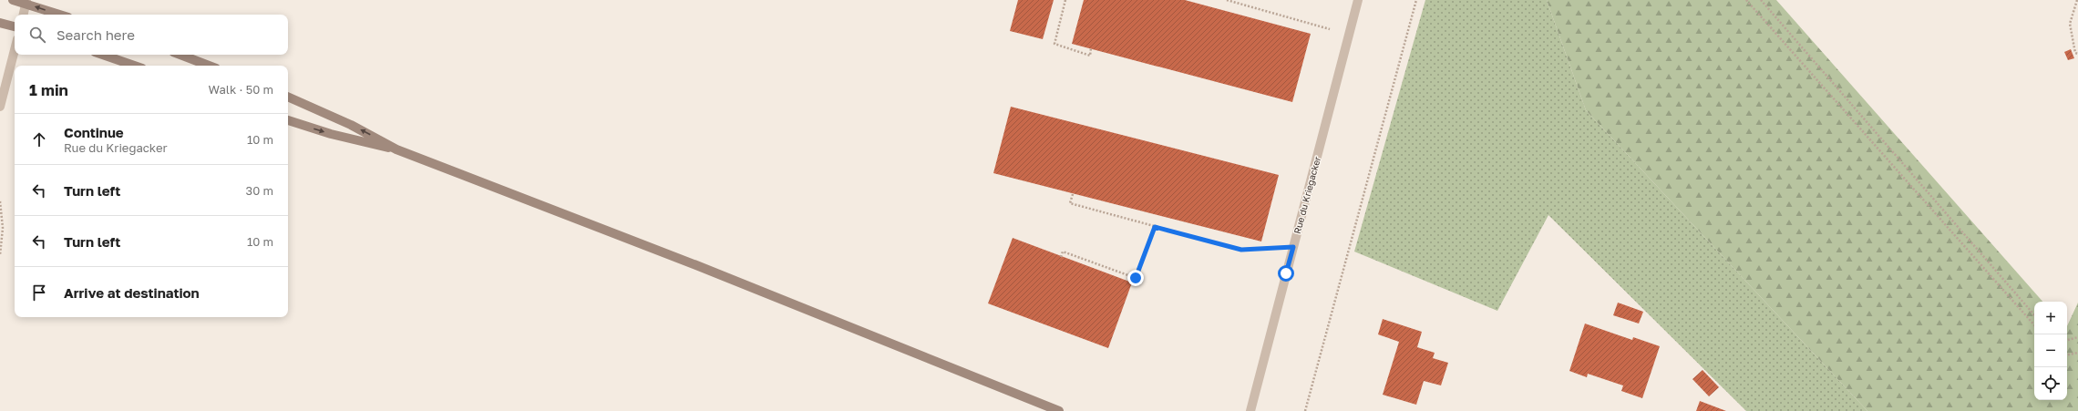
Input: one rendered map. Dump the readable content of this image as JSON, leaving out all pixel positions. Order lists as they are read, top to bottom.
{
  "streets": {
    "street": ["Rue du Kriegacker"]
  },
  "page": {
    "search": "Search here",
    "heading": ["1 min", "Walk · 50 m"],
    "list": [
      ["Continue", "Rue du Kriegacker", "10 m"],
      ["Turn left", "30 m"],
      ["Turn left", "10 m"],
      "Arrive at destination"
    ],
    "map_buttons": ["+", "−"]
  }
}
